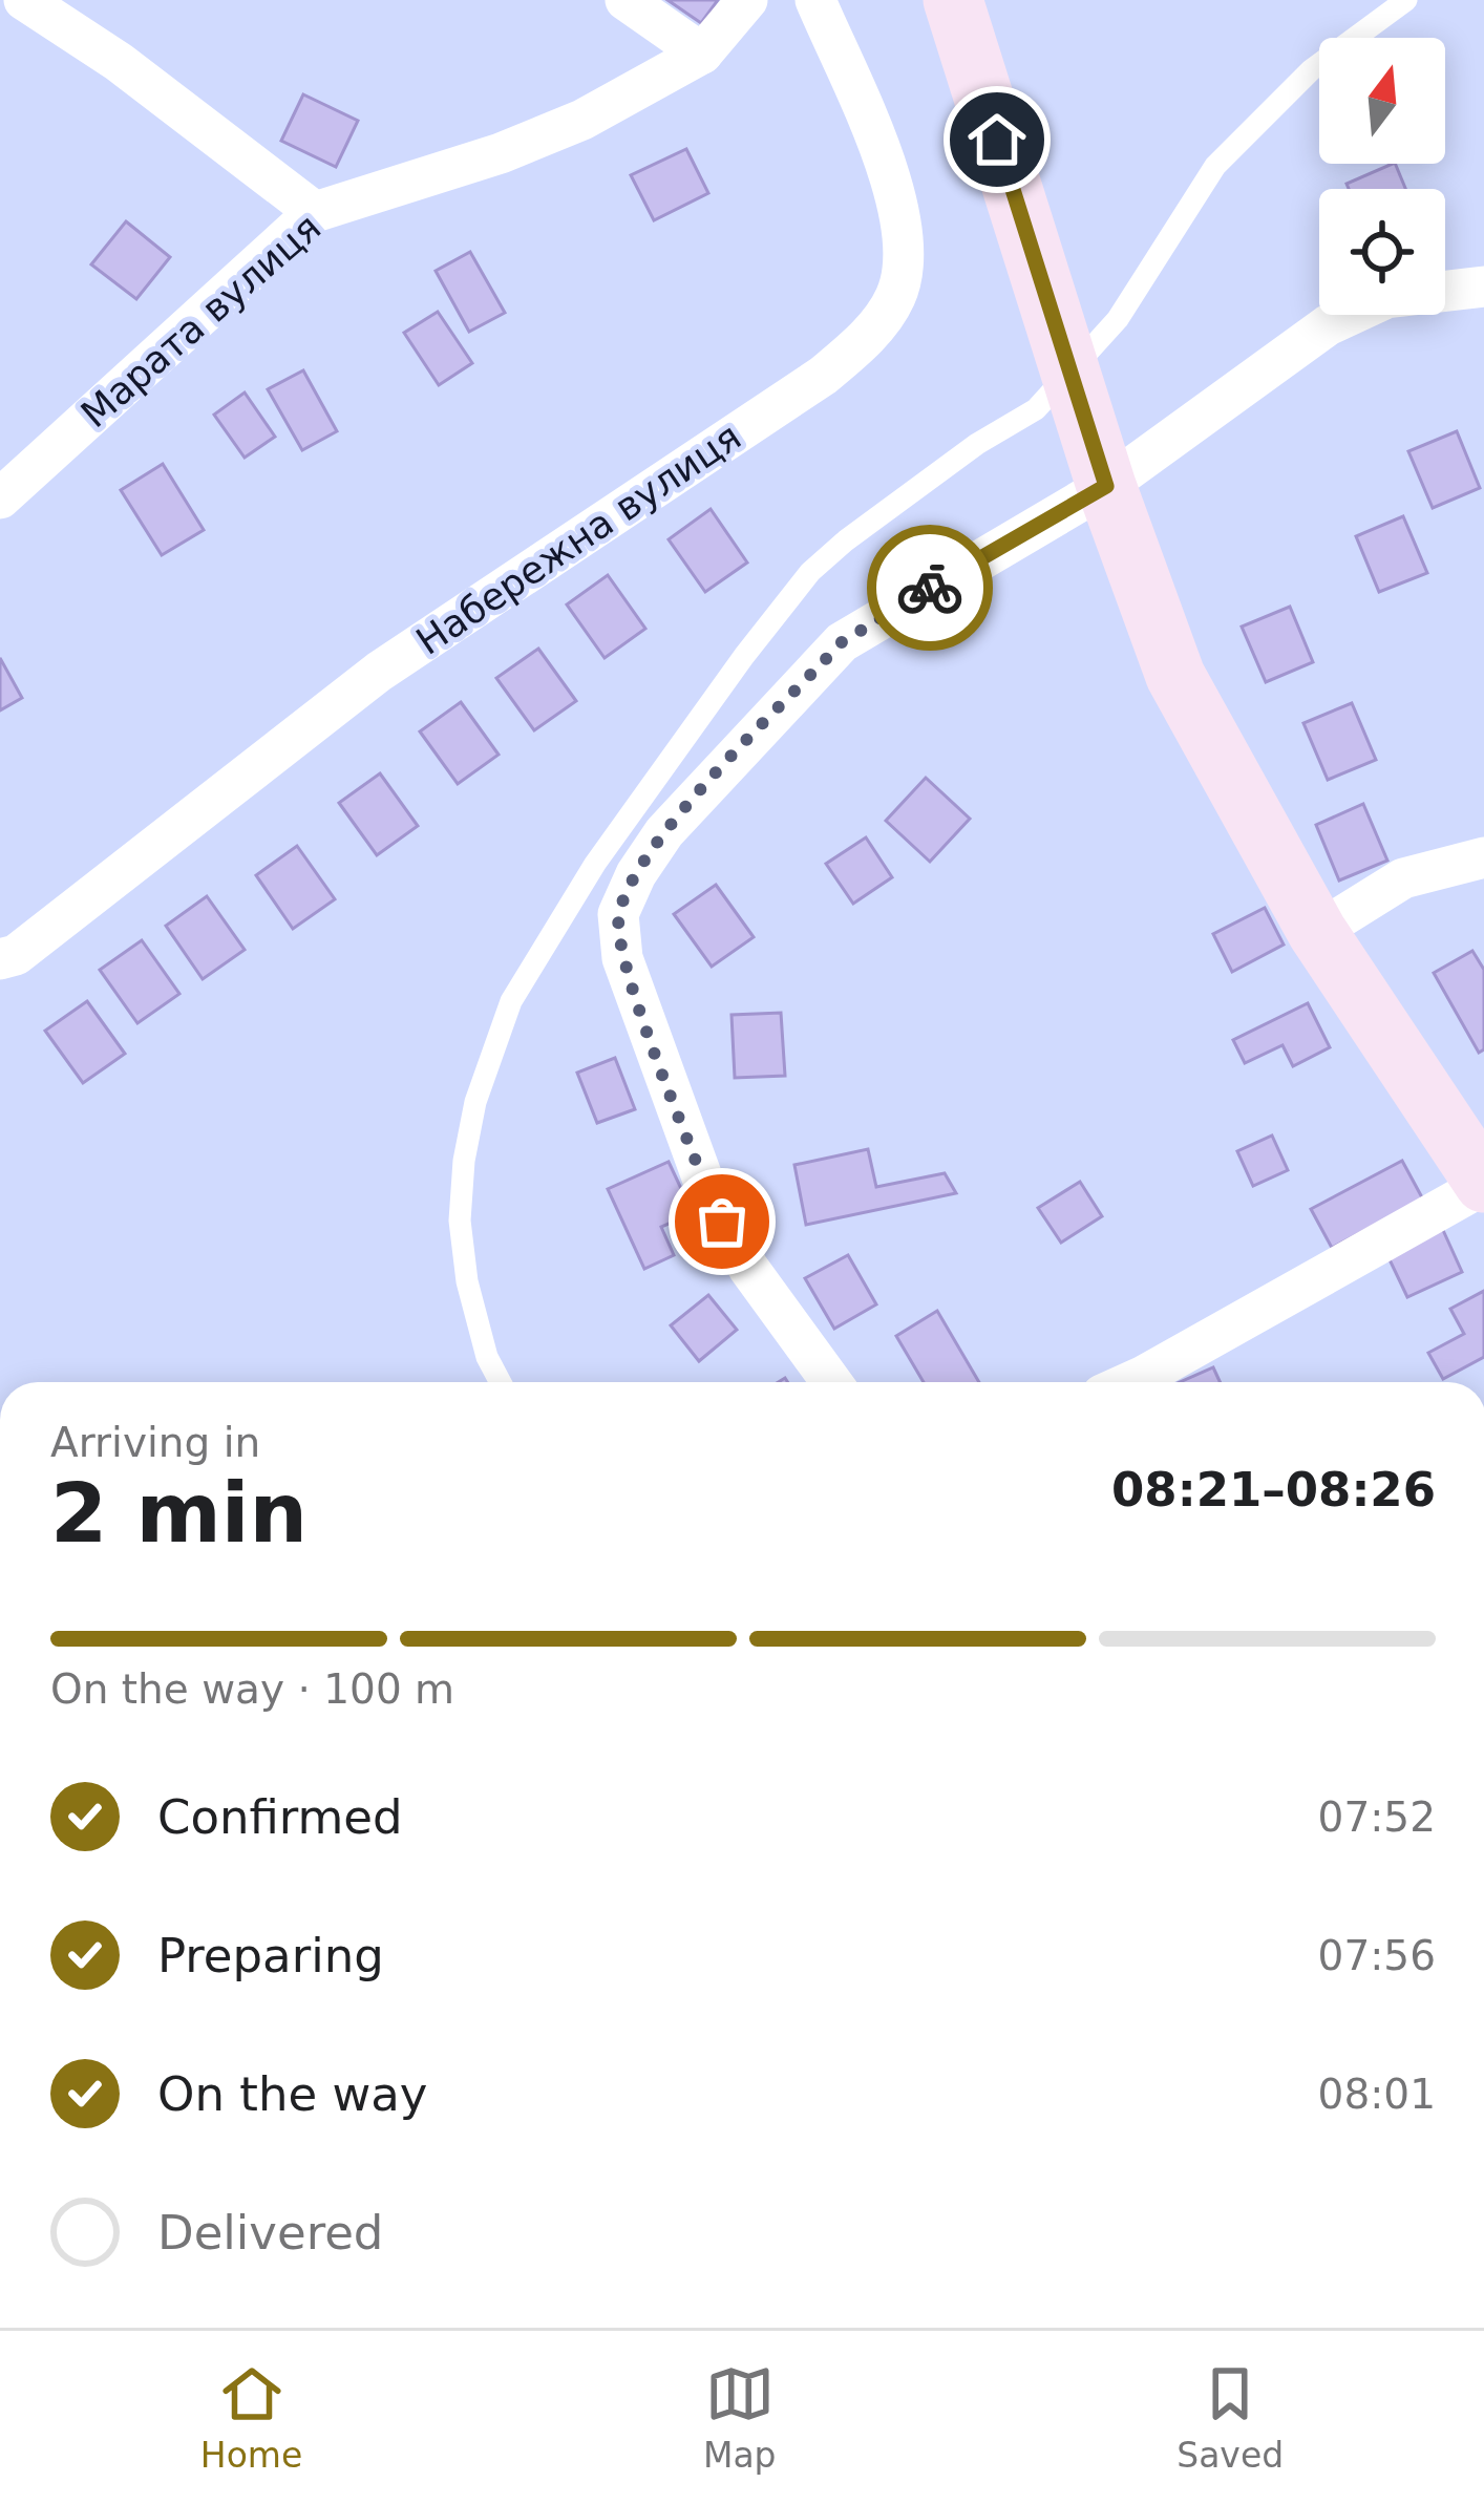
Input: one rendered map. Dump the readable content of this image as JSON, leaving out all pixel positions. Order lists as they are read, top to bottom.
{
  "streets": {
    "street": ["Марата вулиця", "Набережна вулиця"]
  },
  "north": "top",
  "page": {
    "heading": ["2 min", "Arriving in", "08:21–08:26"],
    "bar": "On the way · 100 m",
    "list": [
      ["Confirmed", "07:52"],
      ["Preparing", "07:56"],
      ["On the way", "08:01"],
      "Delivered"
    ],
    "tabs": ["Home", "Map", "Saved"]
  }
}
